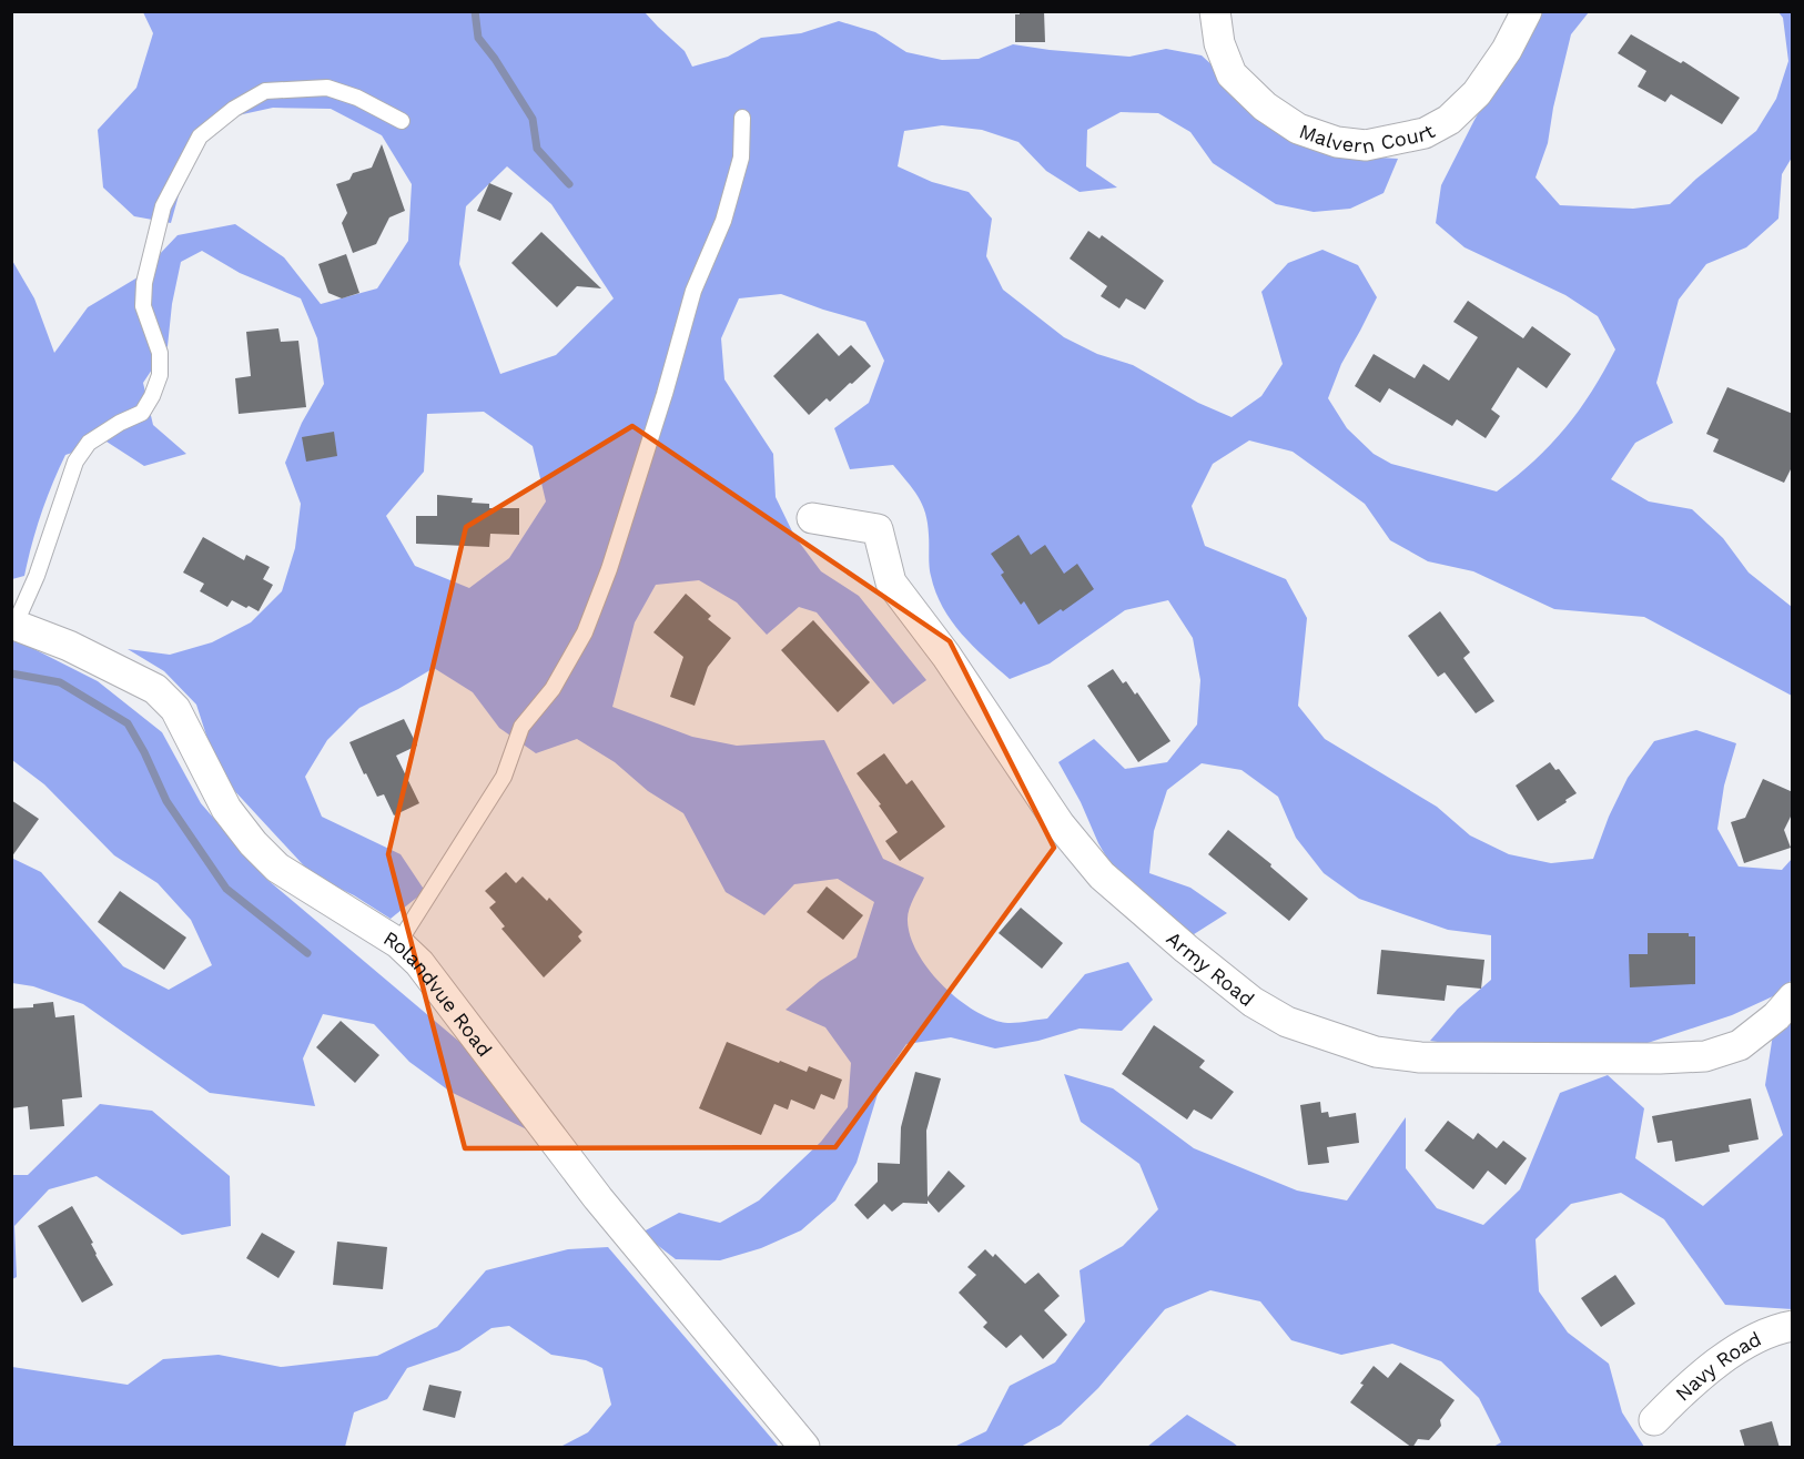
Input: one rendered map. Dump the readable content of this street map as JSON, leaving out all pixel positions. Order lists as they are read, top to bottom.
{
  "streets": {
    "street": [
      "Malvern Court",
      "Army Road",
      "Rolandvue Road",
      "Navy Road"
    ]
  }
}
